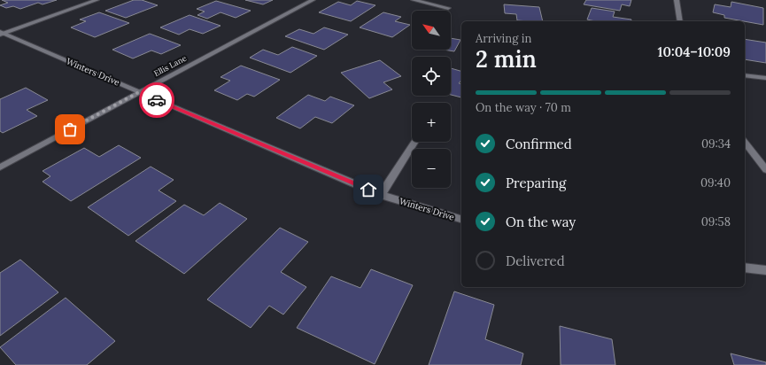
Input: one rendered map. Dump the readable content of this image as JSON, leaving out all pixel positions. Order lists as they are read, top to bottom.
{
  "streets": {
    "street": ["Ellis Lane", "Winters Drive"]
  },
  "crossings": [
    ["Ellis Lane", "Winters Drive"]
  ],
  "north": "top left",
  "page": {
    "map_buttons": ["+", "−"],
    "heading": ["2 min", "Arriving in", "10:04–10:09"],
    "bar": "On the way · 70 m",
    "list": [
      ["Confirmed", "09:34"],
      ["Preparing", "09:40"],
      ["On the way", "09:58"],
      "Delivered"
    ]
  }
}
